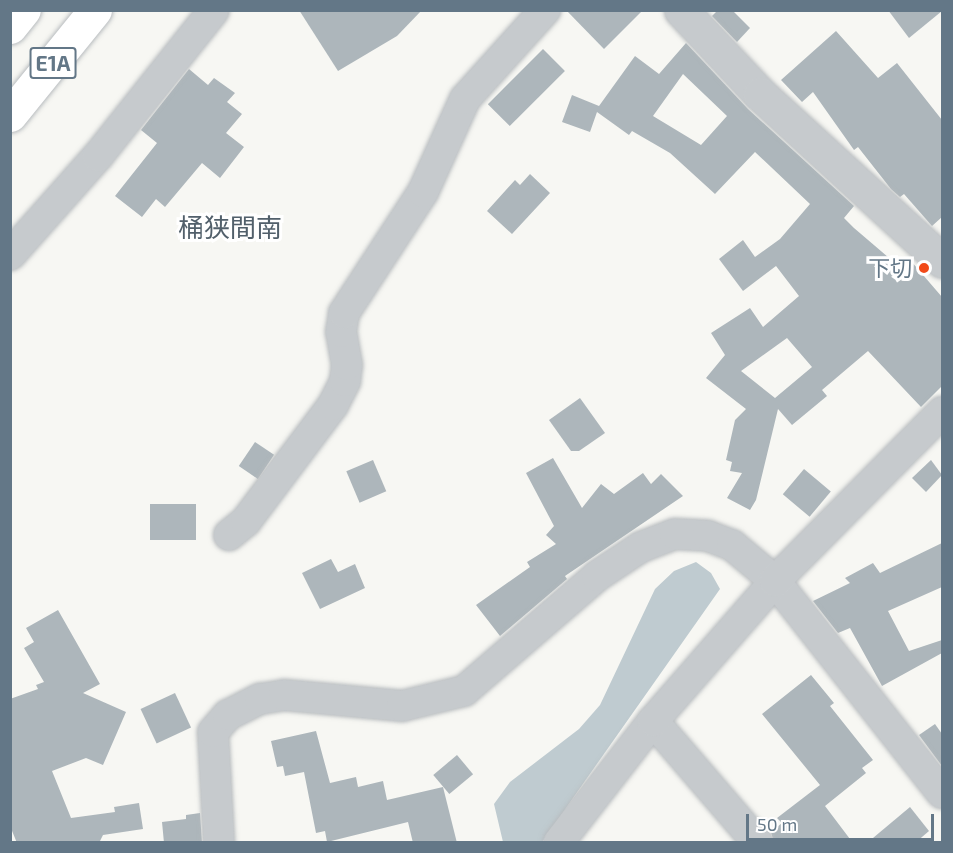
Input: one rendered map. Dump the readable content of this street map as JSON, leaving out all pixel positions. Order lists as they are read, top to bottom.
{
  "streets": {
    "highway": ["E1A"]
  },
  "districts": ["桶狭間南"],
  "places": ["下切"],
  "scale_bar": "50 m"
}
